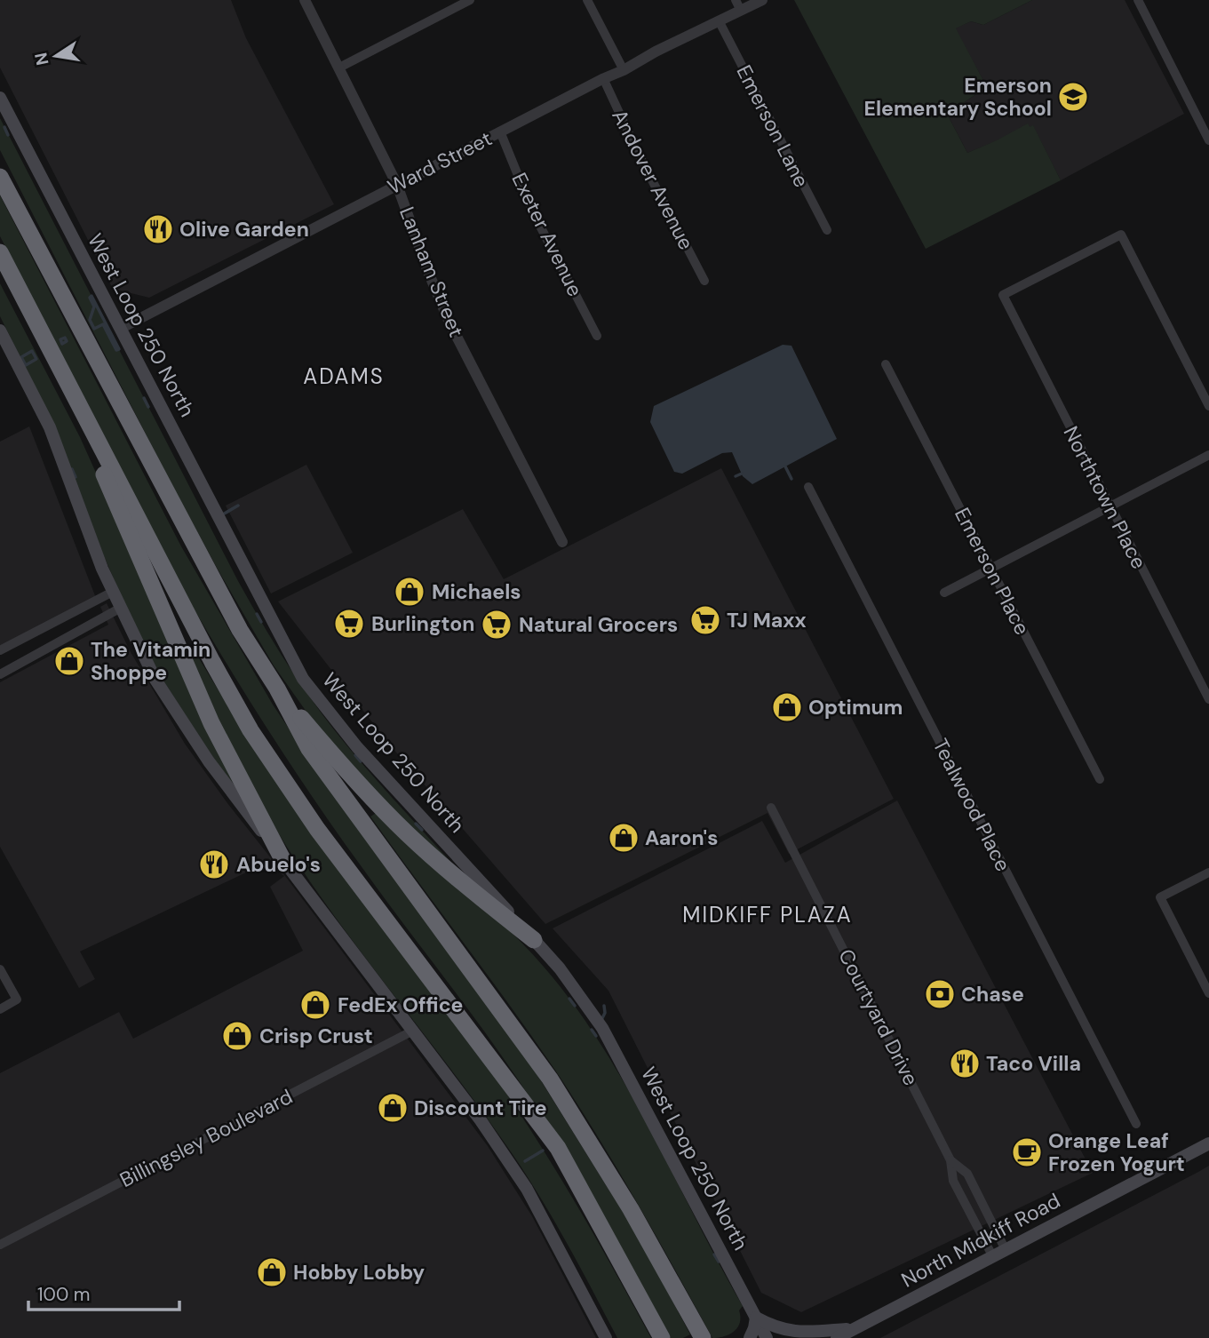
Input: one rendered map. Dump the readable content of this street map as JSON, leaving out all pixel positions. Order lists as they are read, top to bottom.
{
  "streets": {
    "main road": ["West Loop 250 North", "North Midkiff Road"],
    "street": [
      "Emerson Lane",
      "Ward Street",
      "Andover Avenue",
      "Exeter Avenue",
      "Lanham Street",
      "Northtown Place",
      "Emerson Place",
      "Tealwood Place",
      "Courtyard Drive",
      "Billingsley Boulevard"
    ]
  },
  "crossings": [
    ["Emerson Lane", "Ward Street"],
    ["Ward Street", "Andover Avenue"],
    ["Ward Street", "Exeter Avenue"],
    ["Ward Street", "Lanham Street"],
    ["Ward Street", "West Loop 250 North"],
    ["Courtyard Drive", "North Midkiff Road"]
  ],
  "districts": ["ADAMS", "MIDKIFF PLAZA"],
  "places": {
    "school or university": ["Emerson Elementary School"],
    "restaurant": ["Olive Garden", "Abuelo's", "Taco Villa"],
    "shop": [
      "Michaels",
      "The Vitamin Shoppe",
      "Optimum",
      "Aaron's",
      "FedEx Office",
      "Crisp Crust",
      "Discount Tire",
      "Hobby Lobby"
    ],
    "supermarket": ["TJ Maxx", "Burlington", "Natural Grocers"],
    "bank": ["Chase"],
    "cafe": ["Orange Leaf Frozen Yogurt"]
  },
  "scale_bar": "100 m",
  "north": "left"
}
